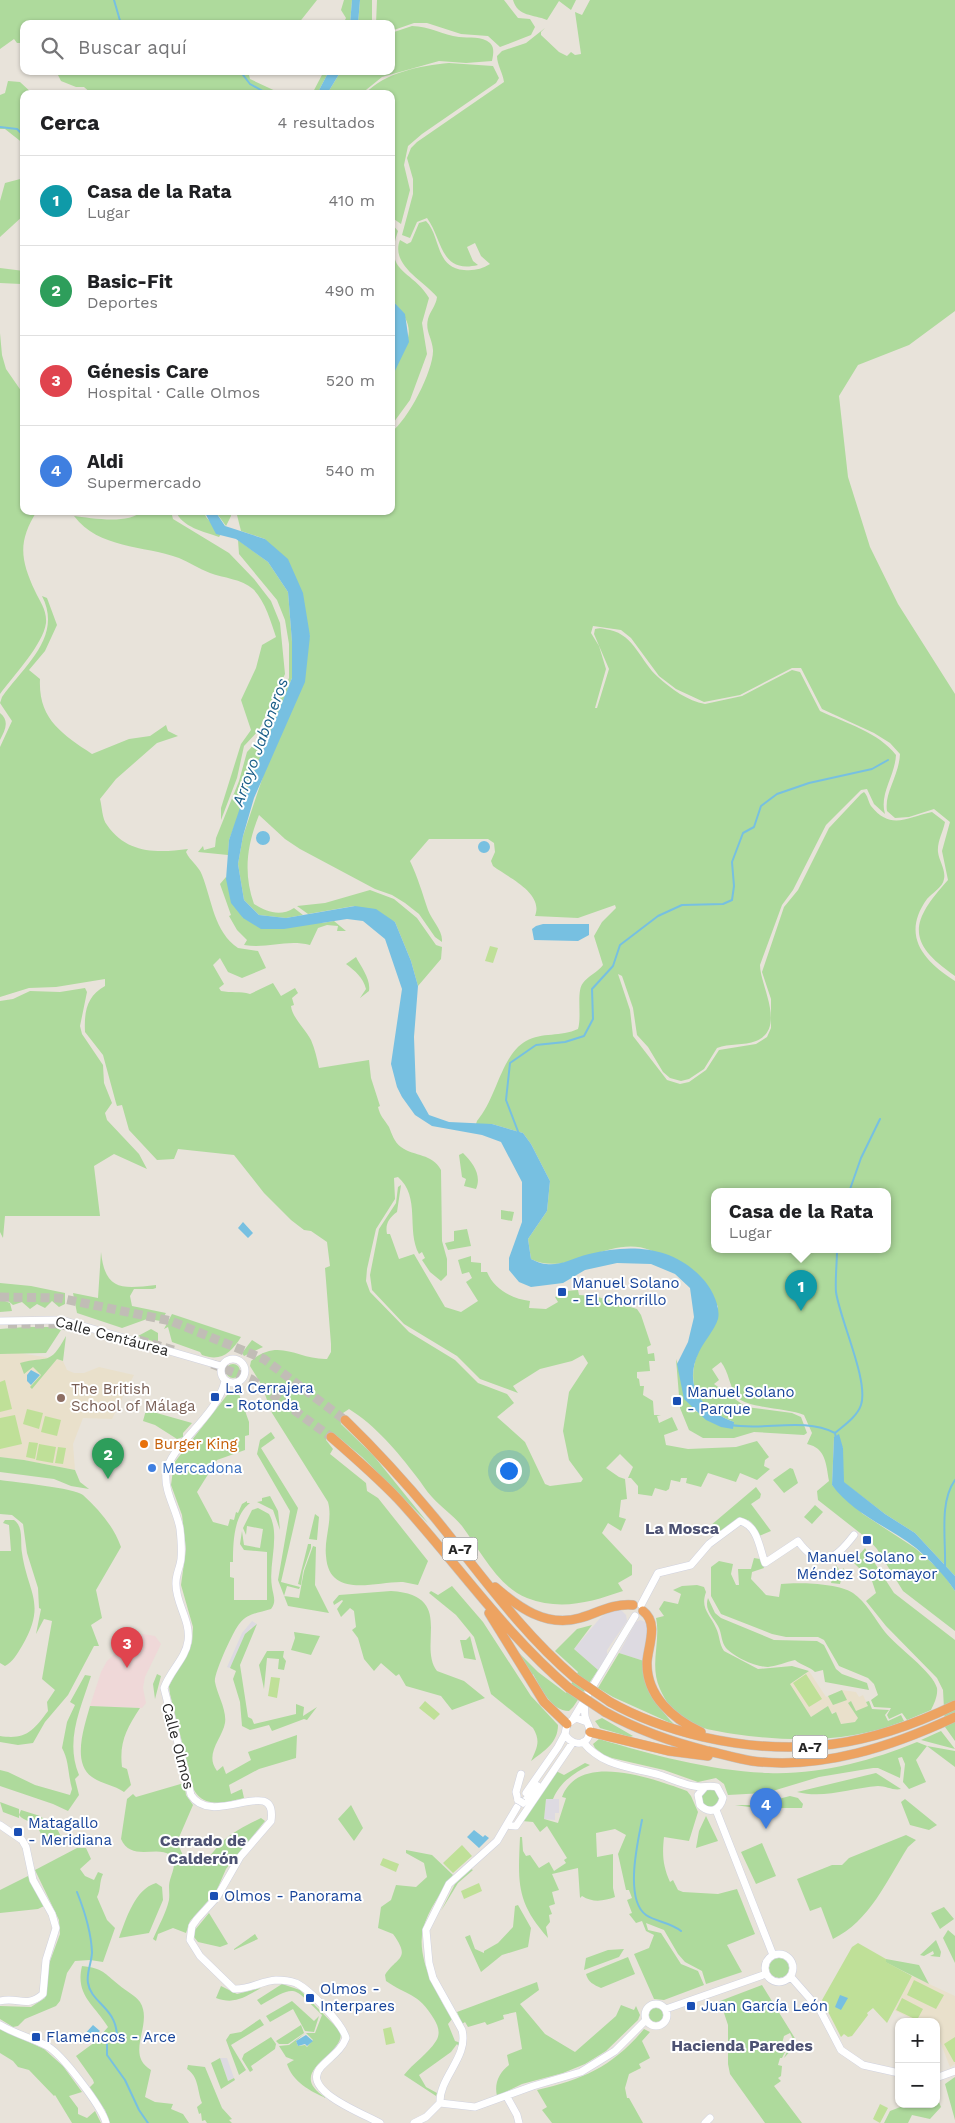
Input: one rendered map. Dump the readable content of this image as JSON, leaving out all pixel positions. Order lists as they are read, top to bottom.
{
  "streets": {
    "highway": ["A-7"],
    "street": ["Calle Centáurea", "Calle Olmos"]
  },
  "crossings": [
    ["Calle Centáurea", "Calle Olmos"]
  ],
  "districts": ["La Mosca", "Cerrado de Calderón", "Hacienda Paredes"],
  "water": ["Arroyo Jaboneros"],
  "places": {
    "transit": [
      "Manuel Solano - El Chorrillo",
      "La Cerrajera - Rotonda",
      "Manuel Solano - Parque",
      "Manuel Solano - Méndez Sotomayor",
      "Matagallo - Meridiana",
      "Olmos - Panorama",
      "Olmos - Interpares",
      "Juan García León",
      "Flamencos - Arce"
    ],
    "other": ["The British School of Málaga", "Burger King", "Mercadona"]
  },
  "page": {
    "search": "Buscar aquí",
    "heading": ["Cerca", "4 resultados"],
    "list": [
      {
        "mark": "1",
        "name": "Casa de la Rata",
        "note": "Lugar",
        "value": "410 m"
      },
      {
        "mark": "2",
        "name": "Basic-Fit",
        "note": "Deportes",
        "value": "490 m"
      },
      {
        "mark": "3",
        "name": "Génesis Care",
        "note": "Hospital · Calle Olmos",
        "value": "520 m"
      },
      {
        "mark": "4",
        "name": "Aldi",
        "note": "Supermercado",
        "value": "540 m"
      }
    ],
    "popup": ["Casa de la Rata", "Lugar"],
    "pins": [
      "1",
      "2",
      "3",
      "4"
    ],
    "map_buttons": ["+", "−"]
  }
}
